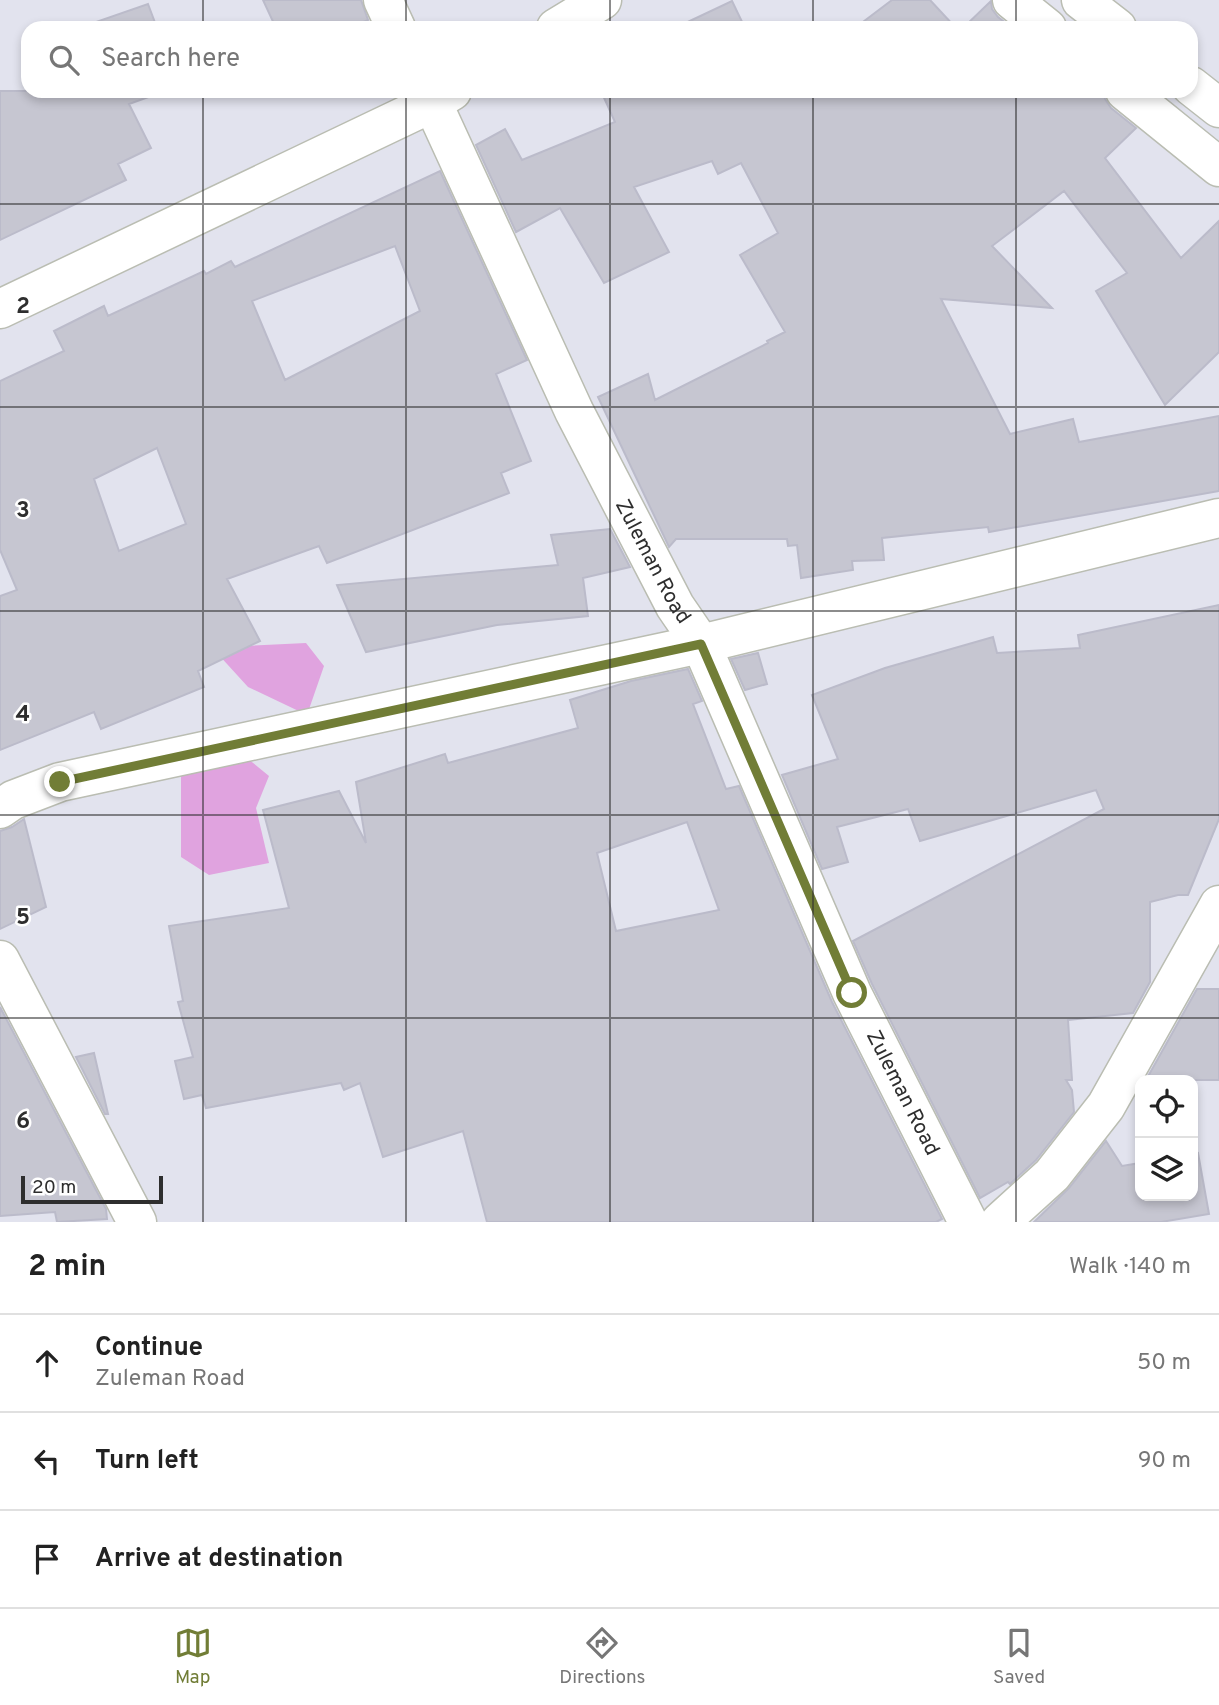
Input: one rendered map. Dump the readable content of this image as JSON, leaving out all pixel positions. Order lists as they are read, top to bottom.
{
  "streets": {
    "street": ["Zuleman Road"]
  },
  "scale_bar": "20 m",
  "page": {
    "search": "Search here",
    "scale": "20 m",
    "heading": ["2 min", "Walk · 140 m"],
    "list": [
      ["Continue", "Zuleman Road", "50 m"],
      ["Turn left", "90 m"],
      "Arrive at destination"
    ],
    "nav": ["Map", "Directions", "Saved"]
  },
  "grid": {
    "rows": [
      "2",
      "3",
      "4",
      "5",
      "6"
    ]
  }
}
